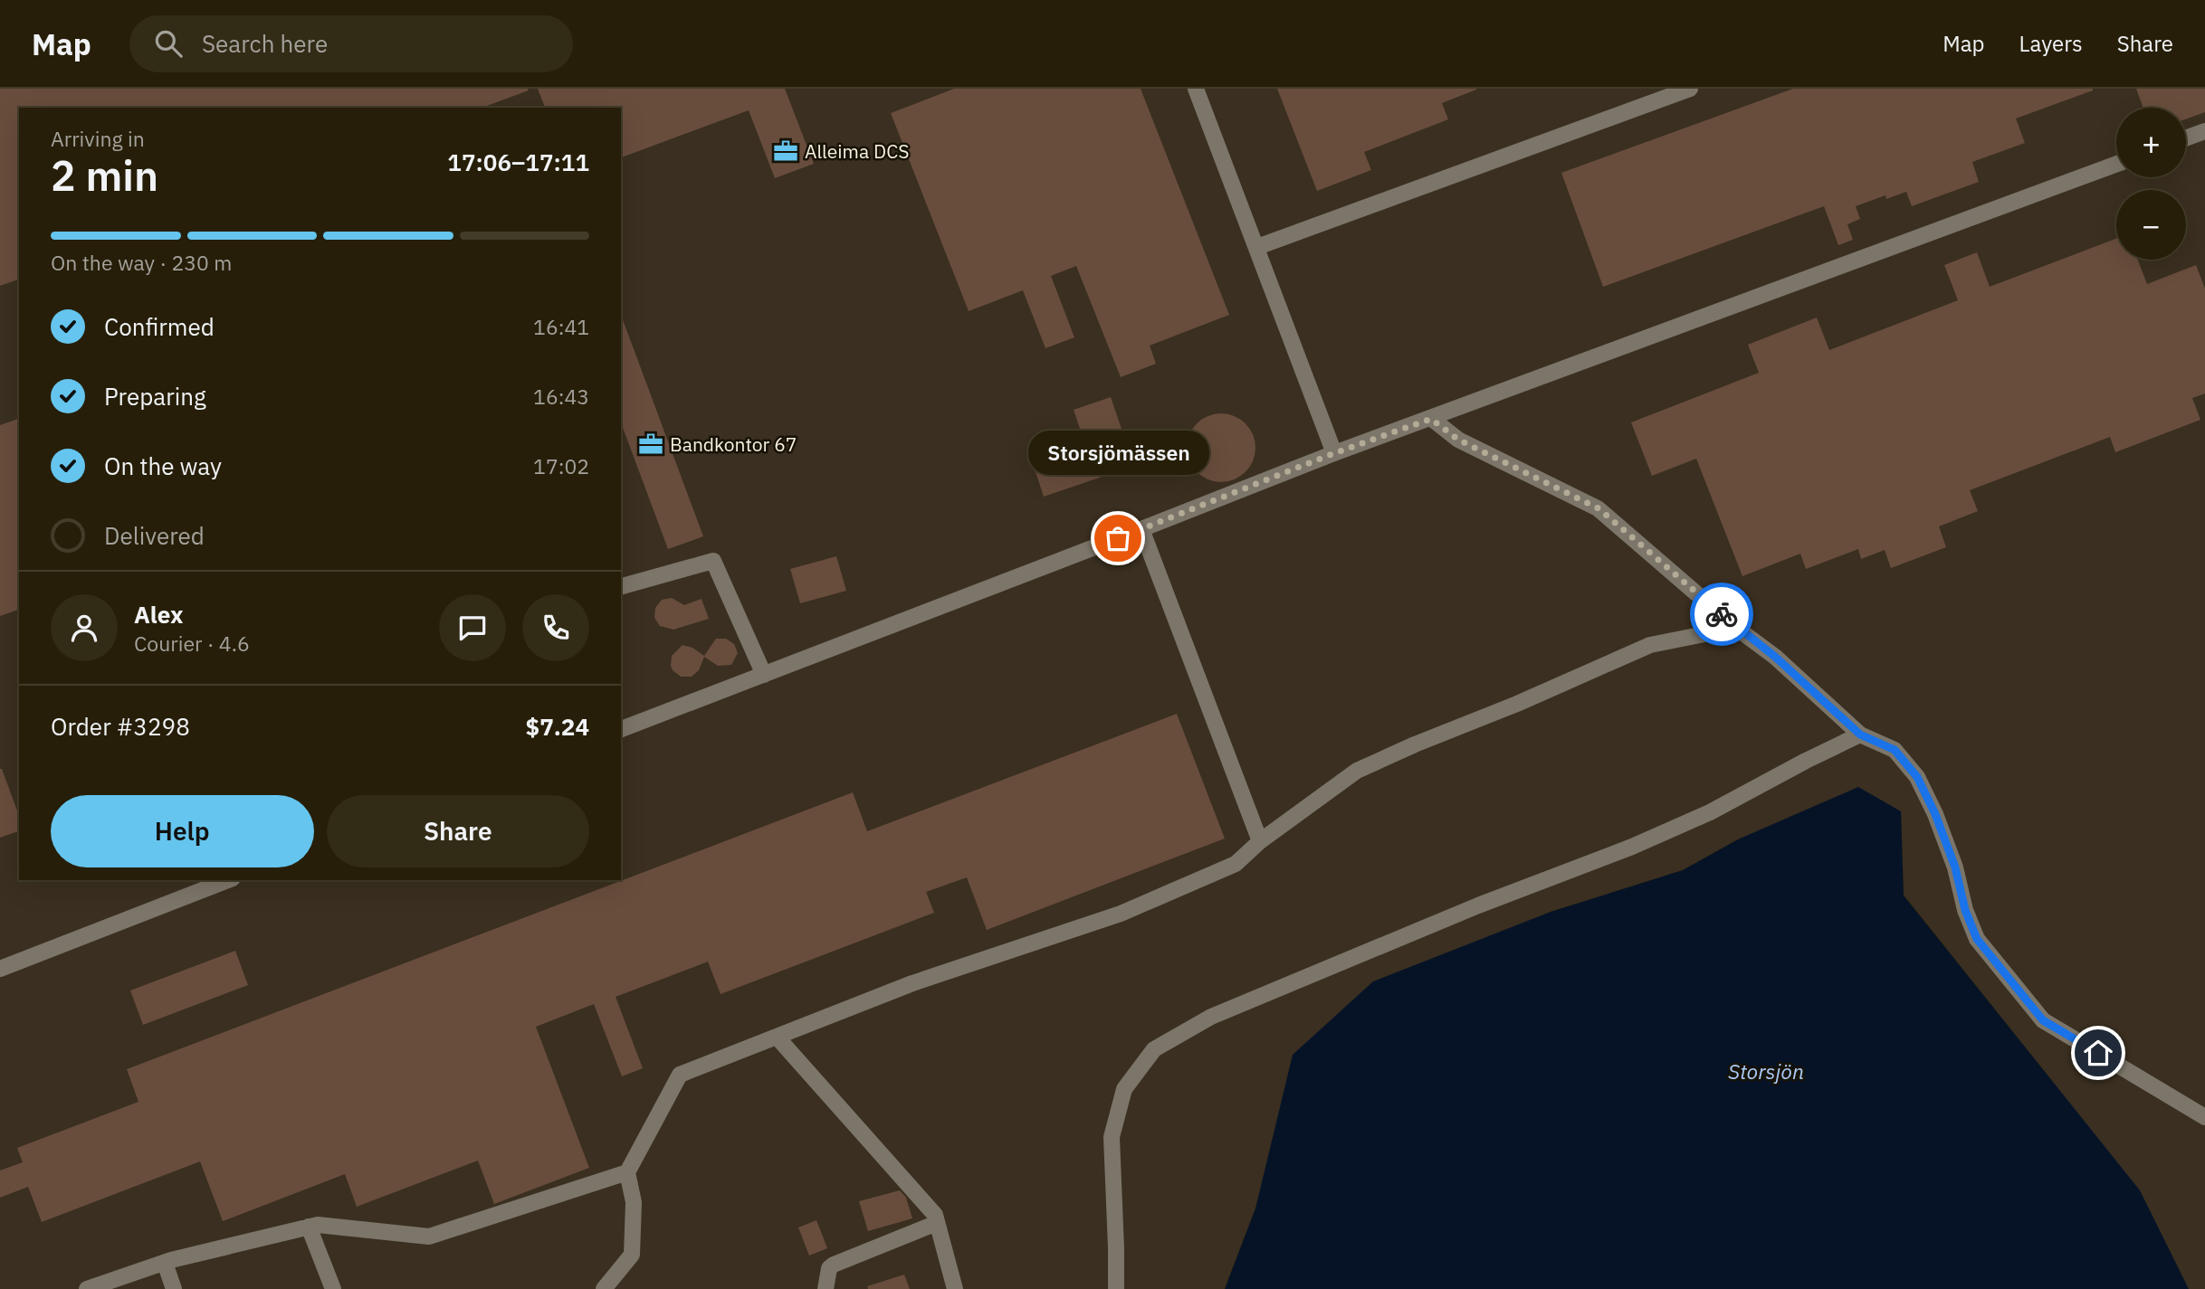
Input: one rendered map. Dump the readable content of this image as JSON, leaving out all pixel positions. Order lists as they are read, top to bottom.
{
  "water": ["Storsjön"],
  "places": {
    "office": ["Alleima DCS", "Bandkontor 67"],
    "other": ["Storsjömässen"]
  },
  "page": {
    "header": "Map",
    "search": "Search here",
    "nav": ["Map", "Layers", "Share"],
    "map_buttons": ["+", "−"],
    "heading": ["2 min", "Arriving in", "17:06–17:11"],
    "panel": [
      "Alex",
      "Courier · 4.6",
      "Order #3298",
      "$7.24"
    ],
    "bar": "On the way · 230 m",
    "list": [
      ["Confirmed", "16:41"],
      ["Preparing", "16:43"],
      ["On the way", "17:02"],
      "Delivered"
    ],
    "bubble": "Storsjömässen",
    "buttons": ["Help", "Share"]
  }
}
